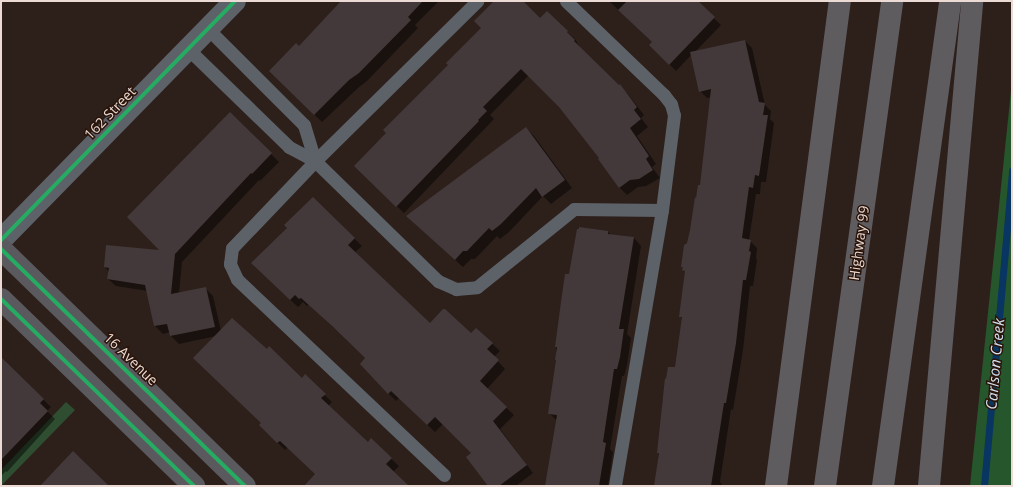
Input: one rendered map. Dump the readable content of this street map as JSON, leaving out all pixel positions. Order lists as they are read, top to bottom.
{
  "streets": {
    "highway": ["Highway 99"],
    "main road": ["16 Avenue"],
    "street": ["162 Street"]
  },
  "water": ["Carlson Creek"]
}
